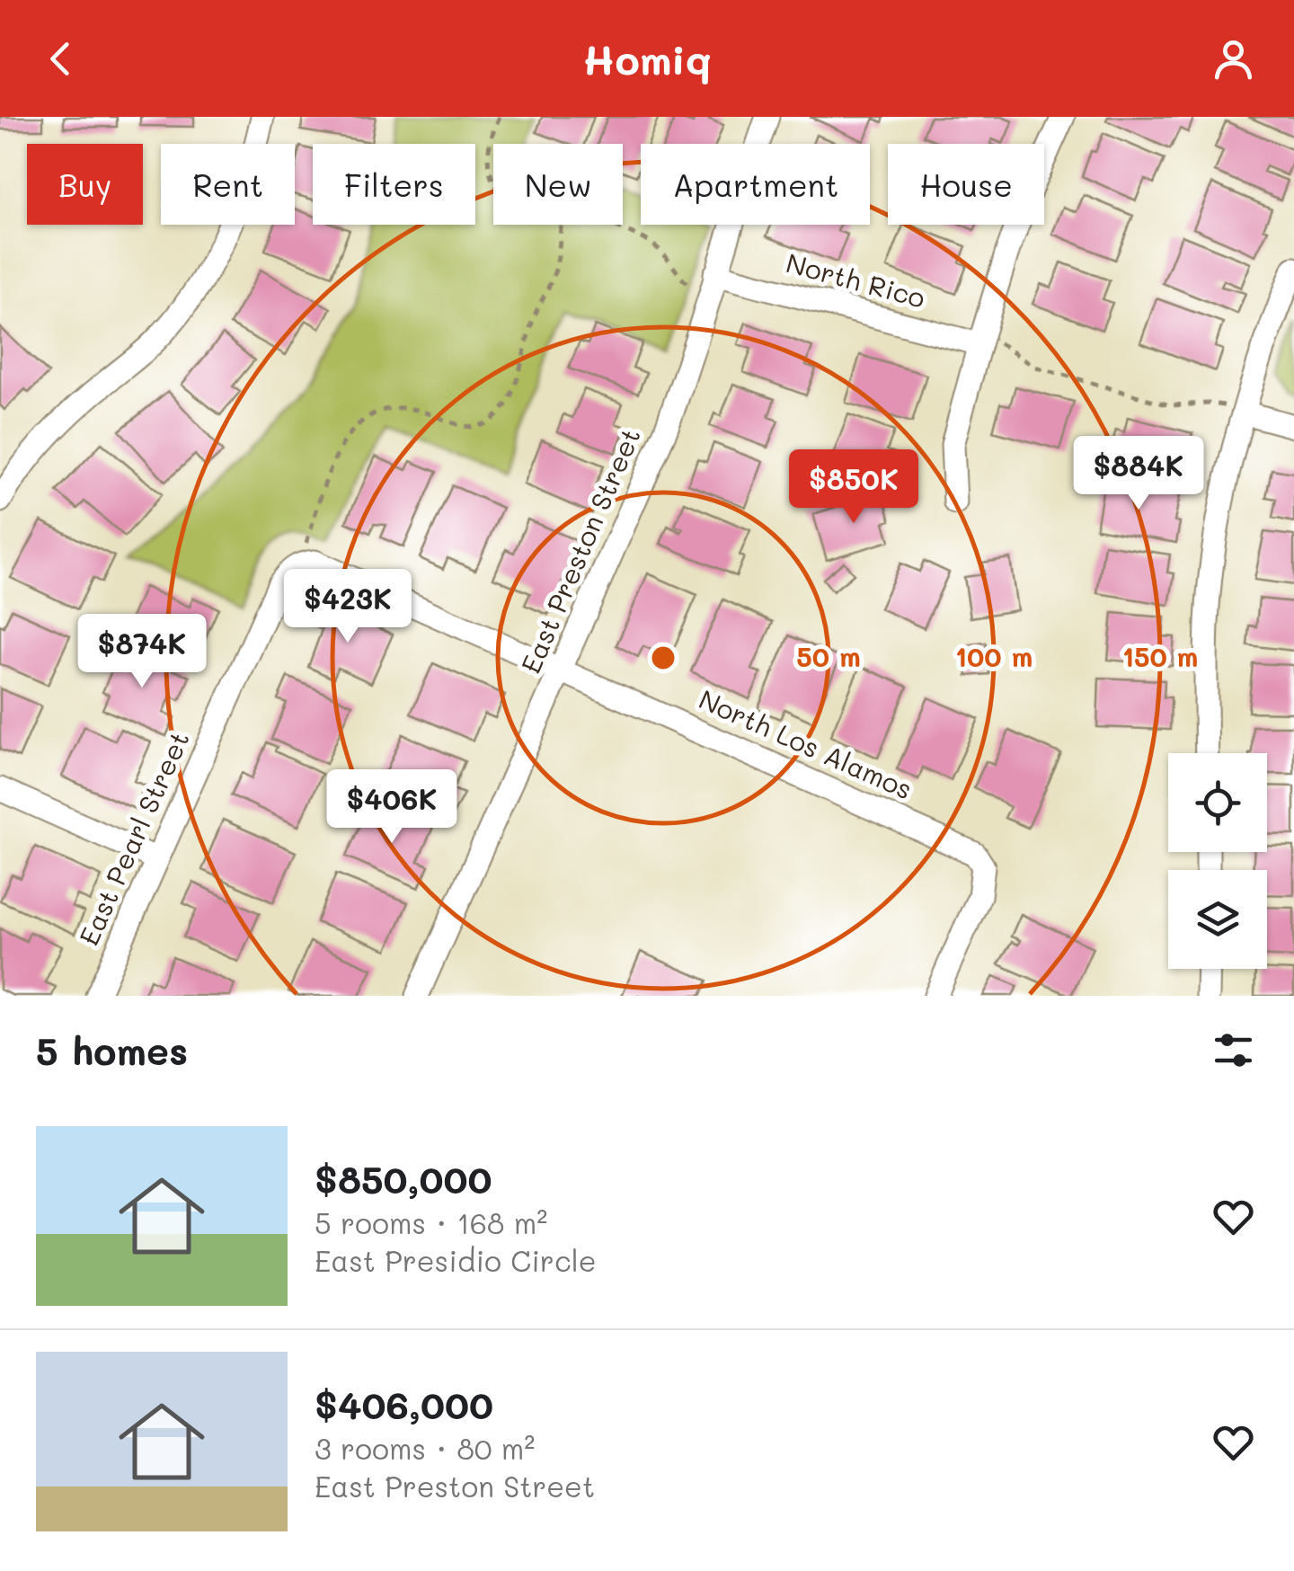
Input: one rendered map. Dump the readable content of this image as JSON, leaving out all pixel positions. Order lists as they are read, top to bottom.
{
  "streets": {
    "street": [
      "North Rico",
      "East Preston Street",
      "North Los Alamos",
      "East Pearl Street"
    ]
  },
  "crossings": [
    ["North Rico", "East Preston Street"],
    ["East Preston Street", "North Los Alamos"],
    ["North Los Alamos", "East Pearl Street"]
  ],
  "page": {
    "header": "Homiq",
    "chip": [
      "Buy",
      "Rent",
      "Filters",
      "New",
      "Apartment",
      "House"
    ],
    "price": [
      "$884K",
      "$850K",
      "$423K",
      "$874K",
      "$406K"
    ],
    "heading": "5 homes",
    "list": [
      {
        "name": "$850,000",
        "note": "5 rooms · 168 m² · East Presidio Circle"
      },
      {
        "name": "$406,000",
        "note": "3 rooms · 80 m² · East Preston Street"
      }
    ]
  },
  "rings": ["50 m", "100 m", "150 m"]
}
